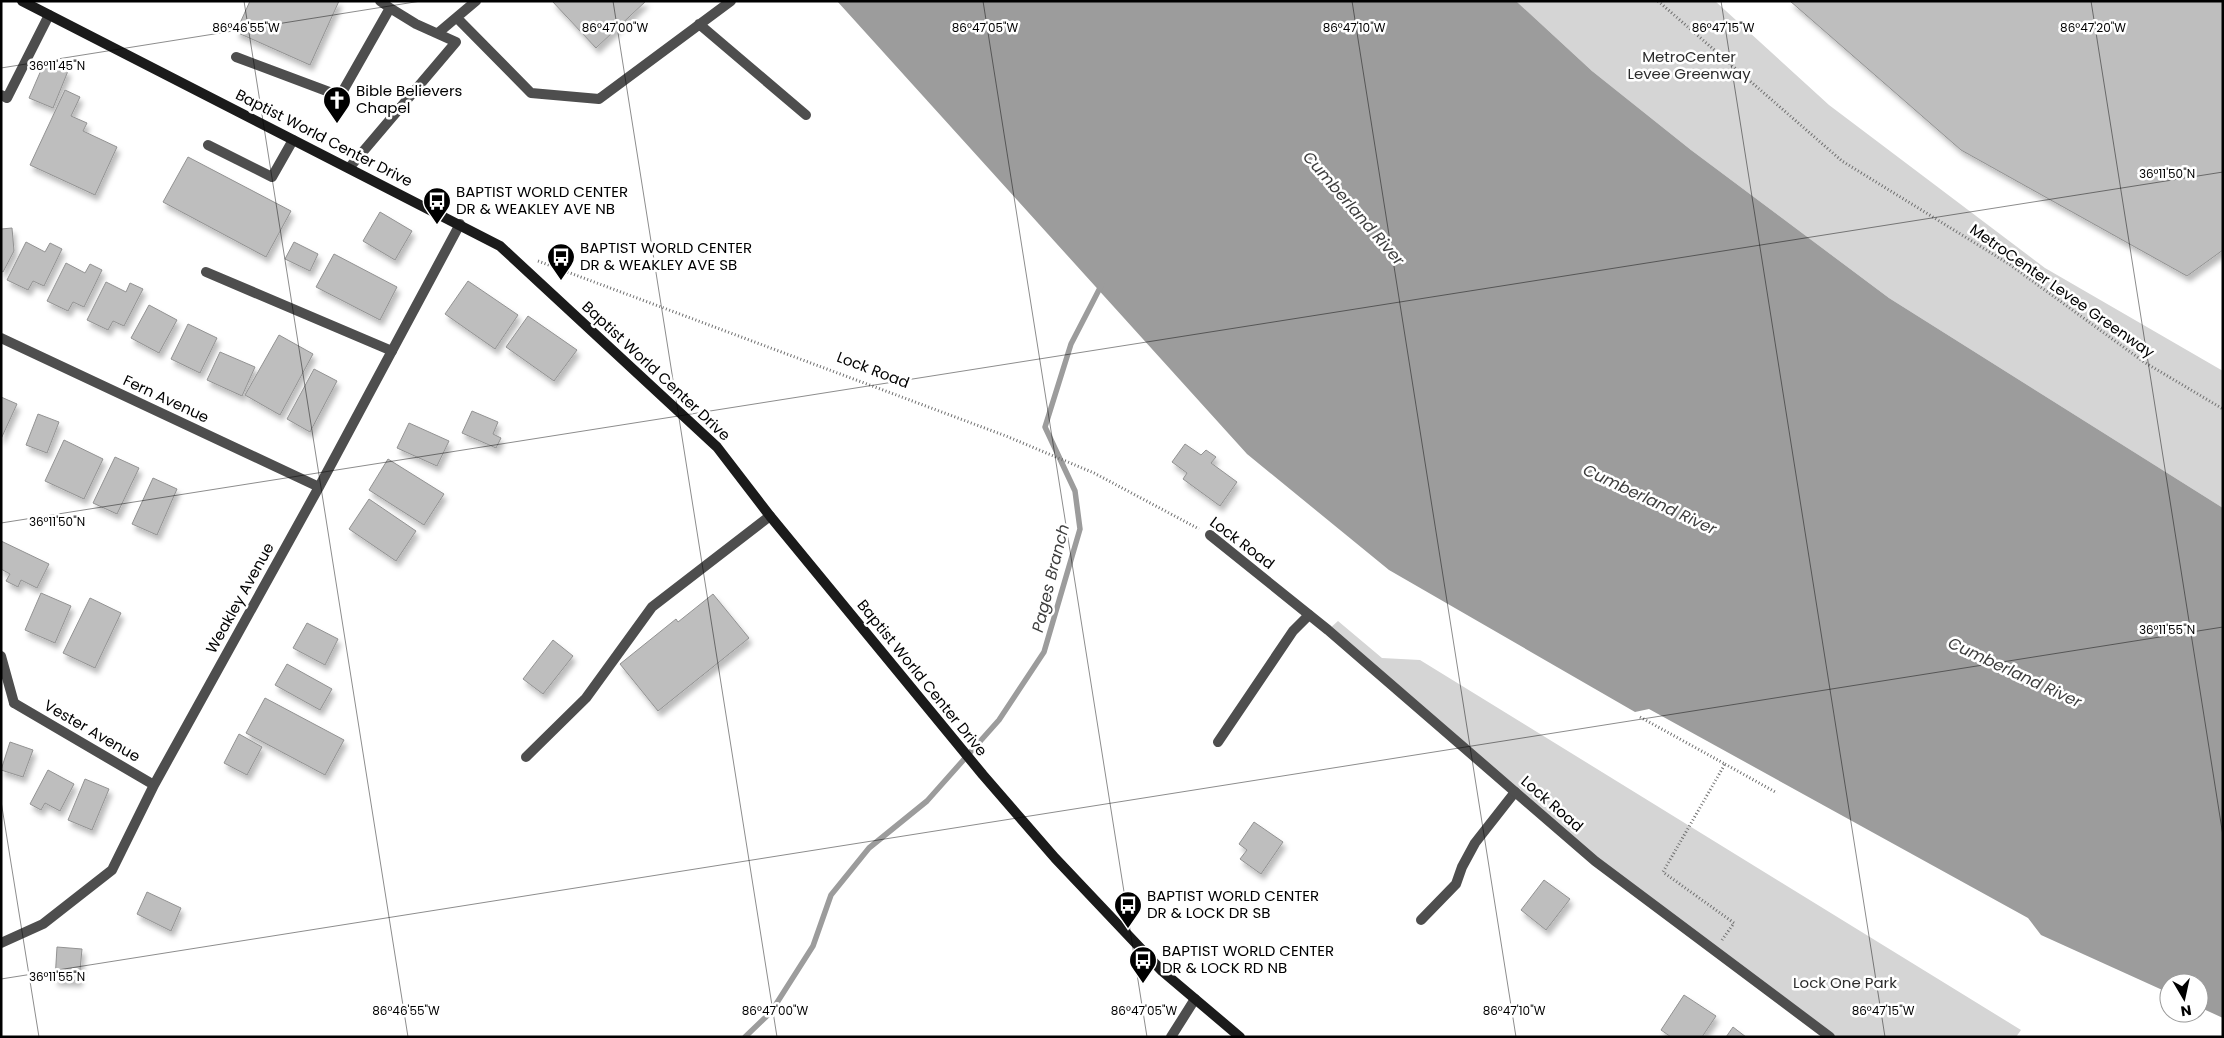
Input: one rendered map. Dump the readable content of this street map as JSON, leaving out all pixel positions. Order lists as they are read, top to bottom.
{
  "streets": {
    "street": [
      "Baptist World Center Drive",
      "Lock Road",
      "Fern Avenue",
      "Weakley Avenue",
      "Vester Avenue"
    ],
    "path": ["MetroCenter Levee Greenway"]
  },
  "crossings": [
    ["Baptist World Center Drive", "Weakley Avenue"],
    ["Fern Avenue", "Weakley Avenue"],
    ["Weakley Avenue", "Vester Avenue"]
  ],
  "water": ["Cumberland River", "Pages Branch"],
  "parks": ["MetroCenter Levee Greenway", "Lock One Park"],
  "places": {
    "church": ["Bible Believers Chapel"],
    "bus stop": [
      "BAPTIST WORLD CENTER DR & WEAKLEY AVE NB",
      "BAPTIST WORLD CENTER DR & WEAKLEY AVE SB",
      "BAPTIST WORLD CENTER DR & LOCK DR SB",
      "BAPTIST WORLD CENTER DR & LOCK RD NB"
    ]
  },
  "north": "bottom",
  "coordinates": [
    "86°46'55\"W",
    "86°47'00\"W",
    "86°47'05\"W",
    "86°47'10\"W",
    "86°47'15\"W",
    "86°47'20\"W",
    "36°11'45\"N",
    "36°11'50\"N",
    "36°11'55\"N"
  ]
}
